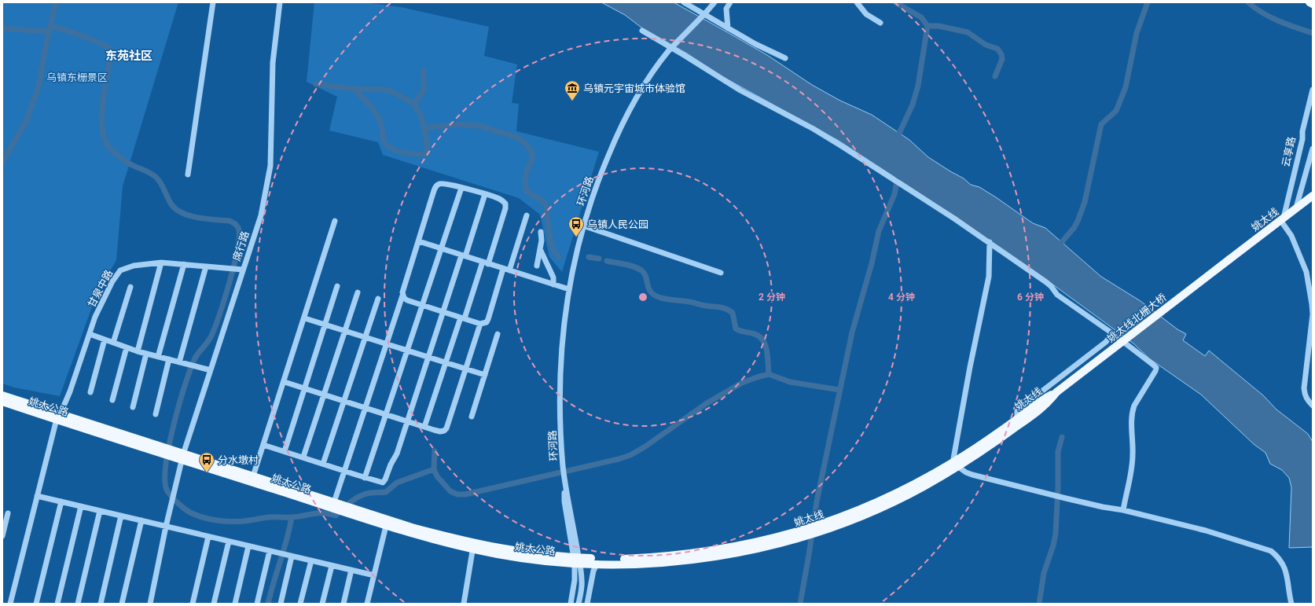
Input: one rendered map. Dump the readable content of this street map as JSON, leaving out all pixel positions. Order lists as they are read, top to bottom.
{
  "streets": {
    "main road": ["姚太线", "姚太线北栅大桥", "姚太公路"],
    "street": [
      "云享路",
      "环河路",
      "席行路",
      "甘泉中路"
    ]
  },
  "crossings": [
    ["云享路", "姚太线"],
    ["环河路", "姚太线"],
    ["环河路", "姚太公路"],
    ["姚太线", "姚太线北栅大桥"],
    ["姚太线", "姚太公路"],
    ["席行路", "甘泉中路"],
    ["席行路", "姚太公路"],
    ["甘泉中路", "姚太公路"]
  ],
  "districts": ["东苑社区"],
  "parks": ["乌镇东栅景区"],
  "places": {
    "museum": ["乌镇元宇宙城市体验馆"],
    "bus stop": ["乌镇人民公园", "分水墩村"]
  },
  "rings": ["2 分钟", "4 分钟", "6 分钟"]
}
